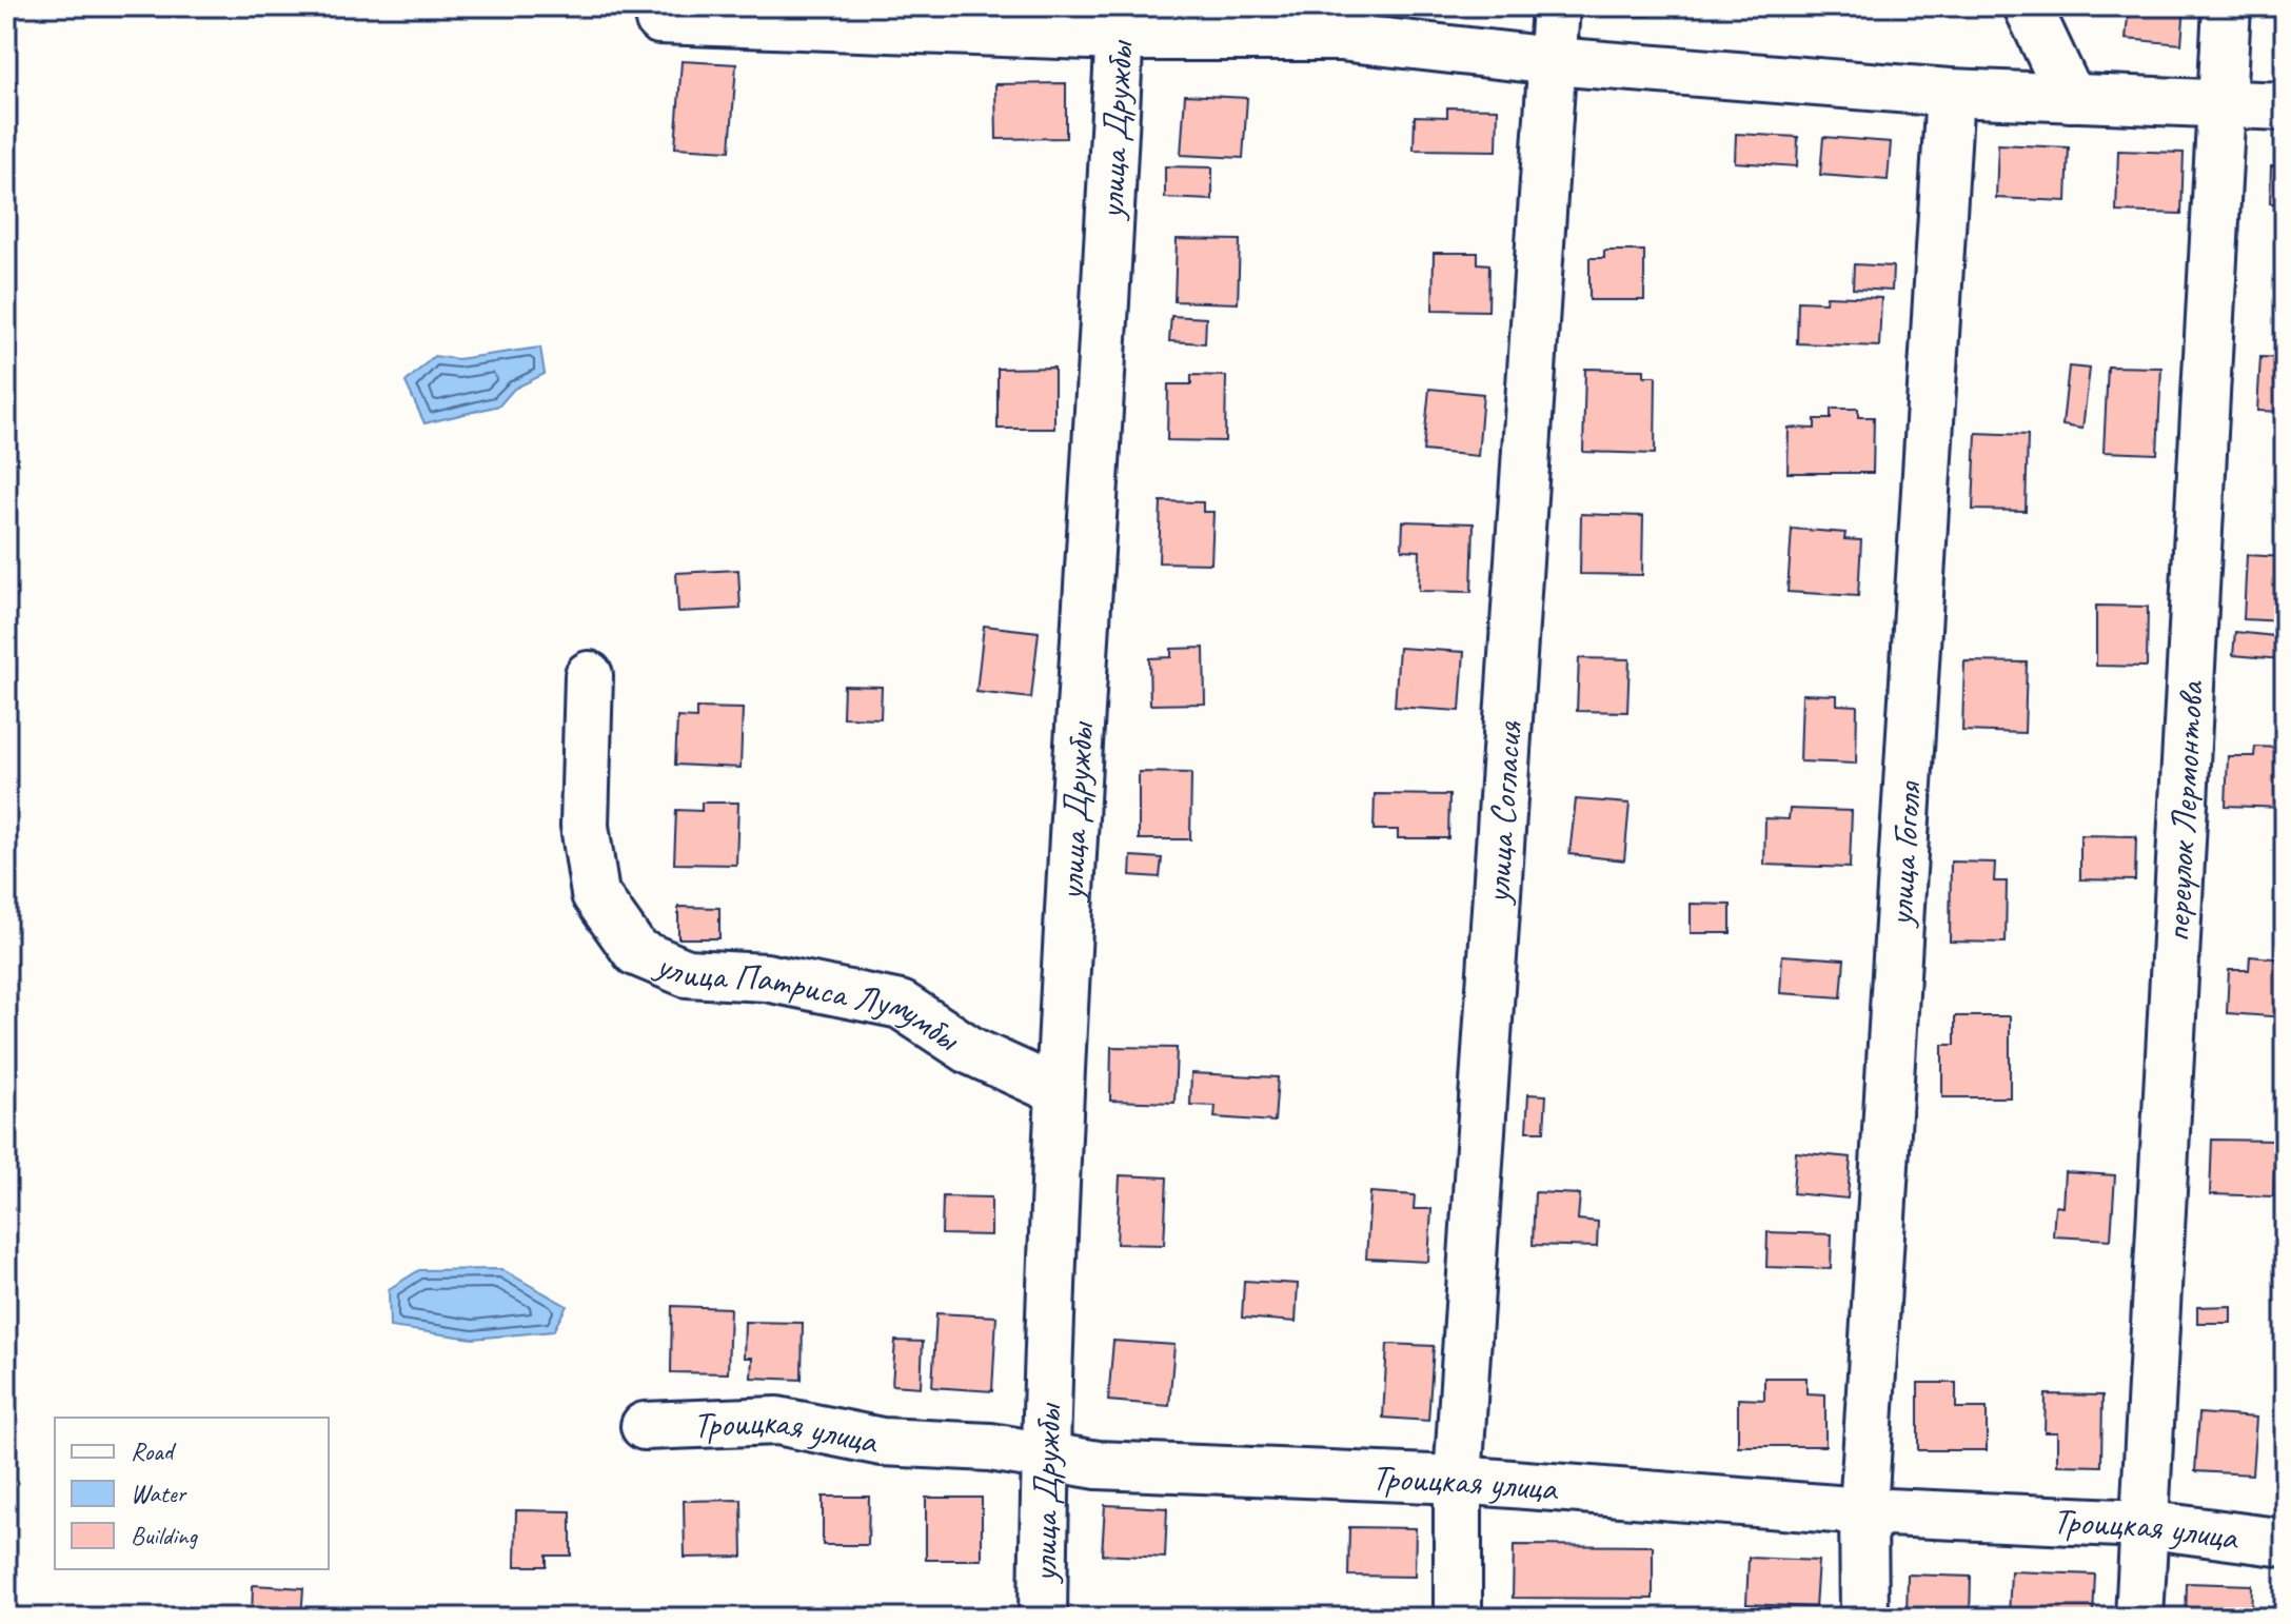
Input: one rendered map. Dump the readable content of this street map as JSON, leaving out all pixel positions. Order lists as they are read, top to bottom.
{
  "streets": {
    "street": [
      "улица Дружбы",
      "улица Согласия",
      "переулок Лермонтова",
      "улица Гоголя",
      "улица Патриса Лумумбы",
      "Троицкая улица"
    ]
  },
  "crossings": [
    ["улица Дружбы", "улица Патриса Лумумбы"],
    ["улица Дружбы", "Троицкая улица"],
    ["улица Согласия", "Троицкая улица"],
    ["переулок Лермонтова", "Троицкая улица"],
    ["улица Гоголя", "Троицкая улица"]
  ],
  "legend": ["Road", "Water", "Building"]
}
